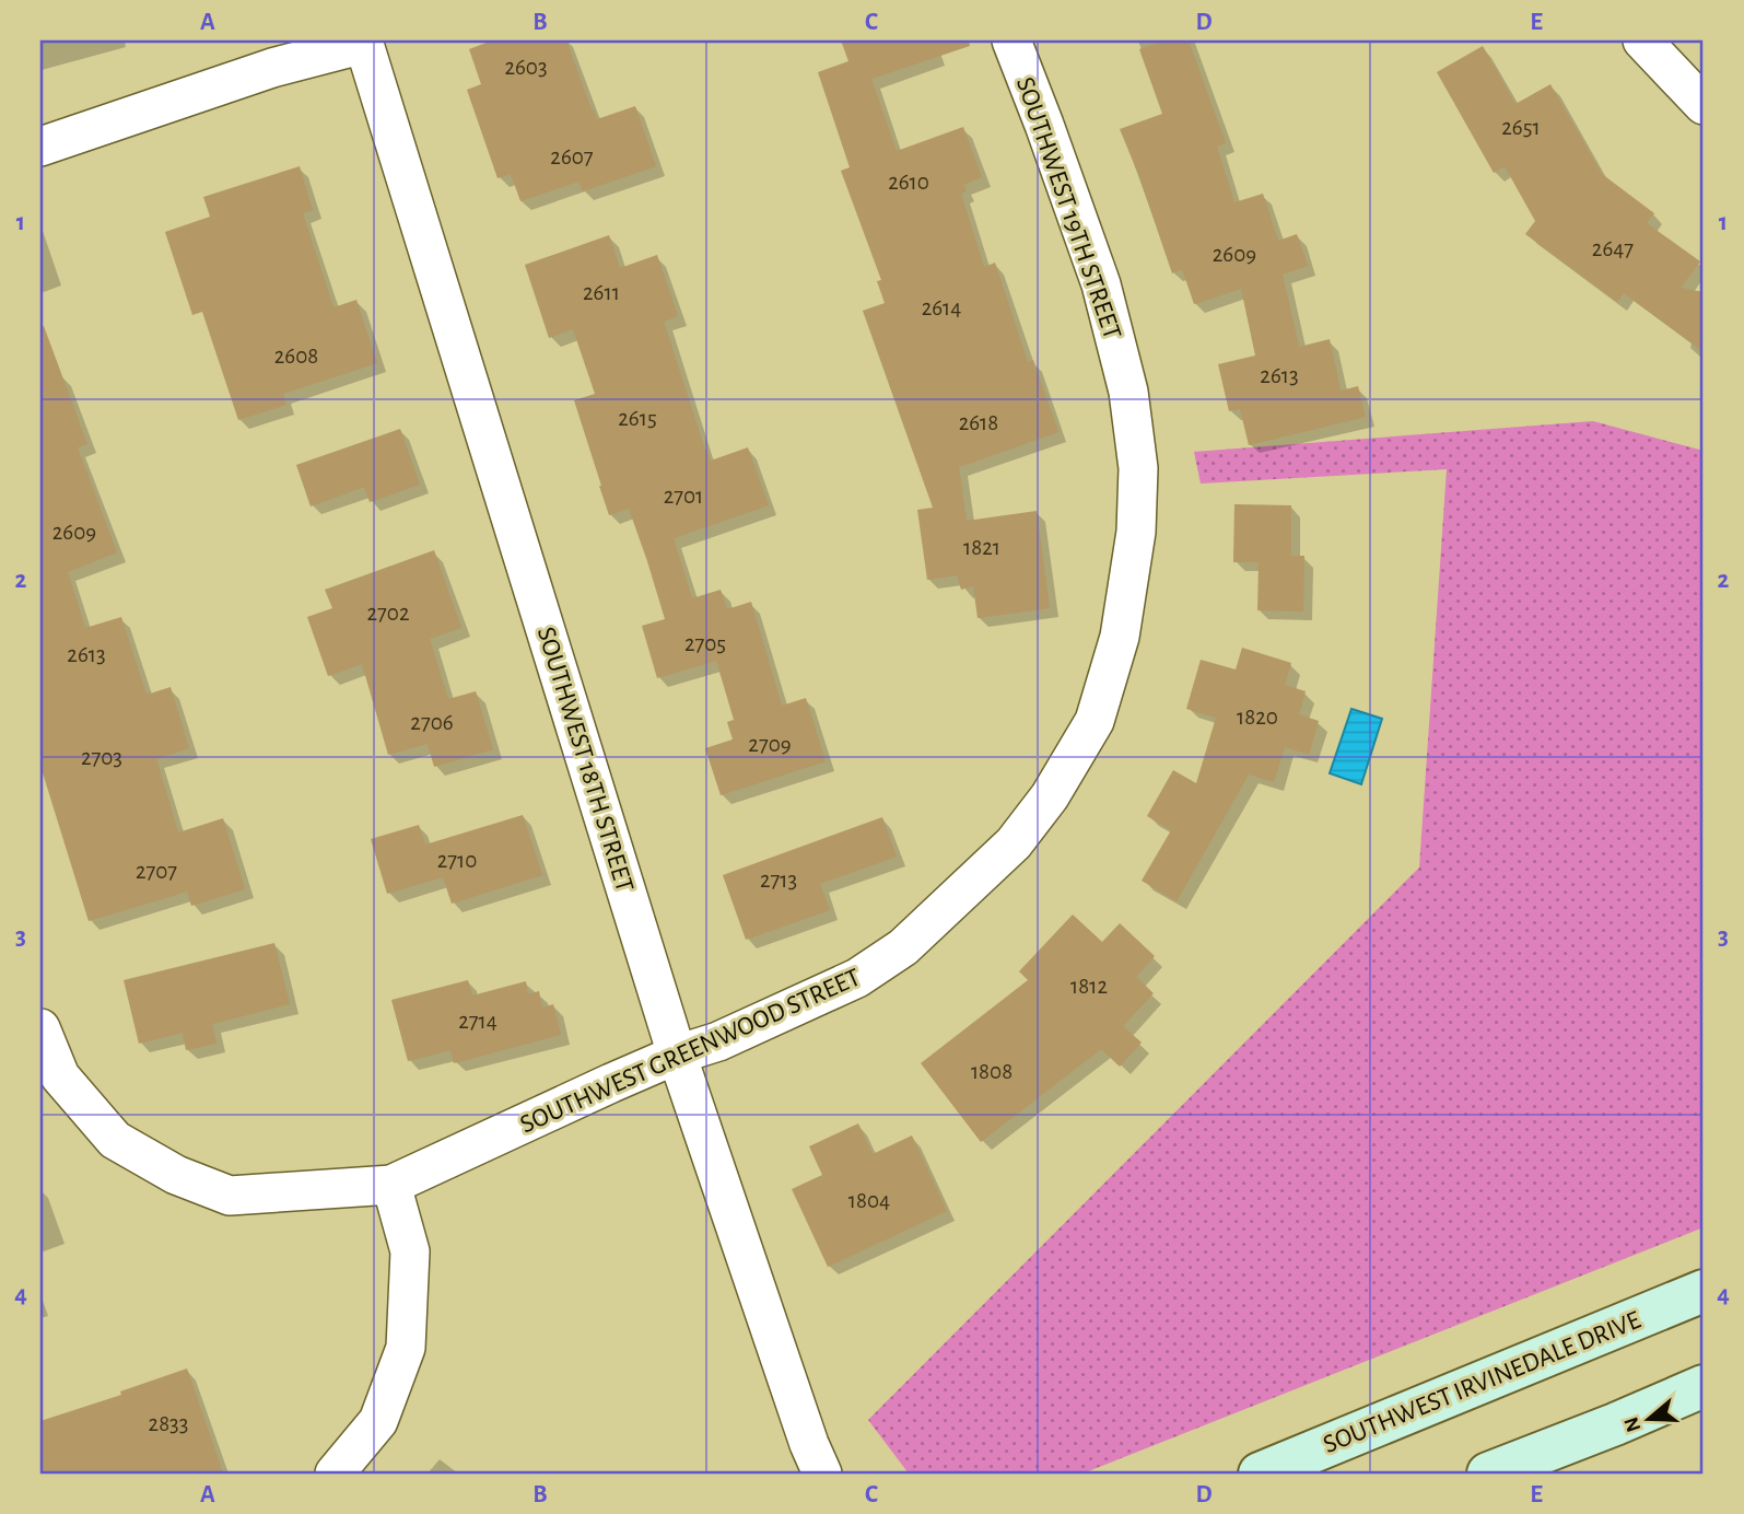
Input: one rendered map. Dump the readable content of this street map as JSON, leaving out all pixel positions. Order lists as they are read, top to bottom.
{
  "streets": {
    "main road": ["SOUTHWEST IRVINEDALE DRIVE"],
    "street": ["SOUTHWEST 19TH STREET", "SOUTHWEST 18TH STREET", "SOUTHWEST GREENWOOD STREET"]
  },
  "crossings": [
    ["SOUTHWEST 19TH STREET", "SOUTHWEST GREENWOOD STREET"],
    ["SOUTHWEST 18TH STREET", "SOUTHWEST GREENWOOD STREET"]
  ],
  "house_numbers": [
    "2603",
    "2651",
    "2607",
    "2610",
    "2647",
    "2609",
    "2611",
    "2614",
    "2608",
    "2613",
    "2615",
    "2618",
    "2701",
    "2609",
    "1821",
    "2702",
    "2705",
    "2613",
    "1820",
    "2706",
    "2709",
    "2703",
    "2710",
    "2707",
    "2713",
    "1812",
    "2714",
    "1808",
    "1804",
    "2833"
  ],
  "north": "left",
  "grid": {
    "columns": [
      "A",
      "B",
      "C",
      "D",
      "E"
    ],
    "rows": [
      "1",
      "2",
      "3",
      "4"
    ]
  }
}
